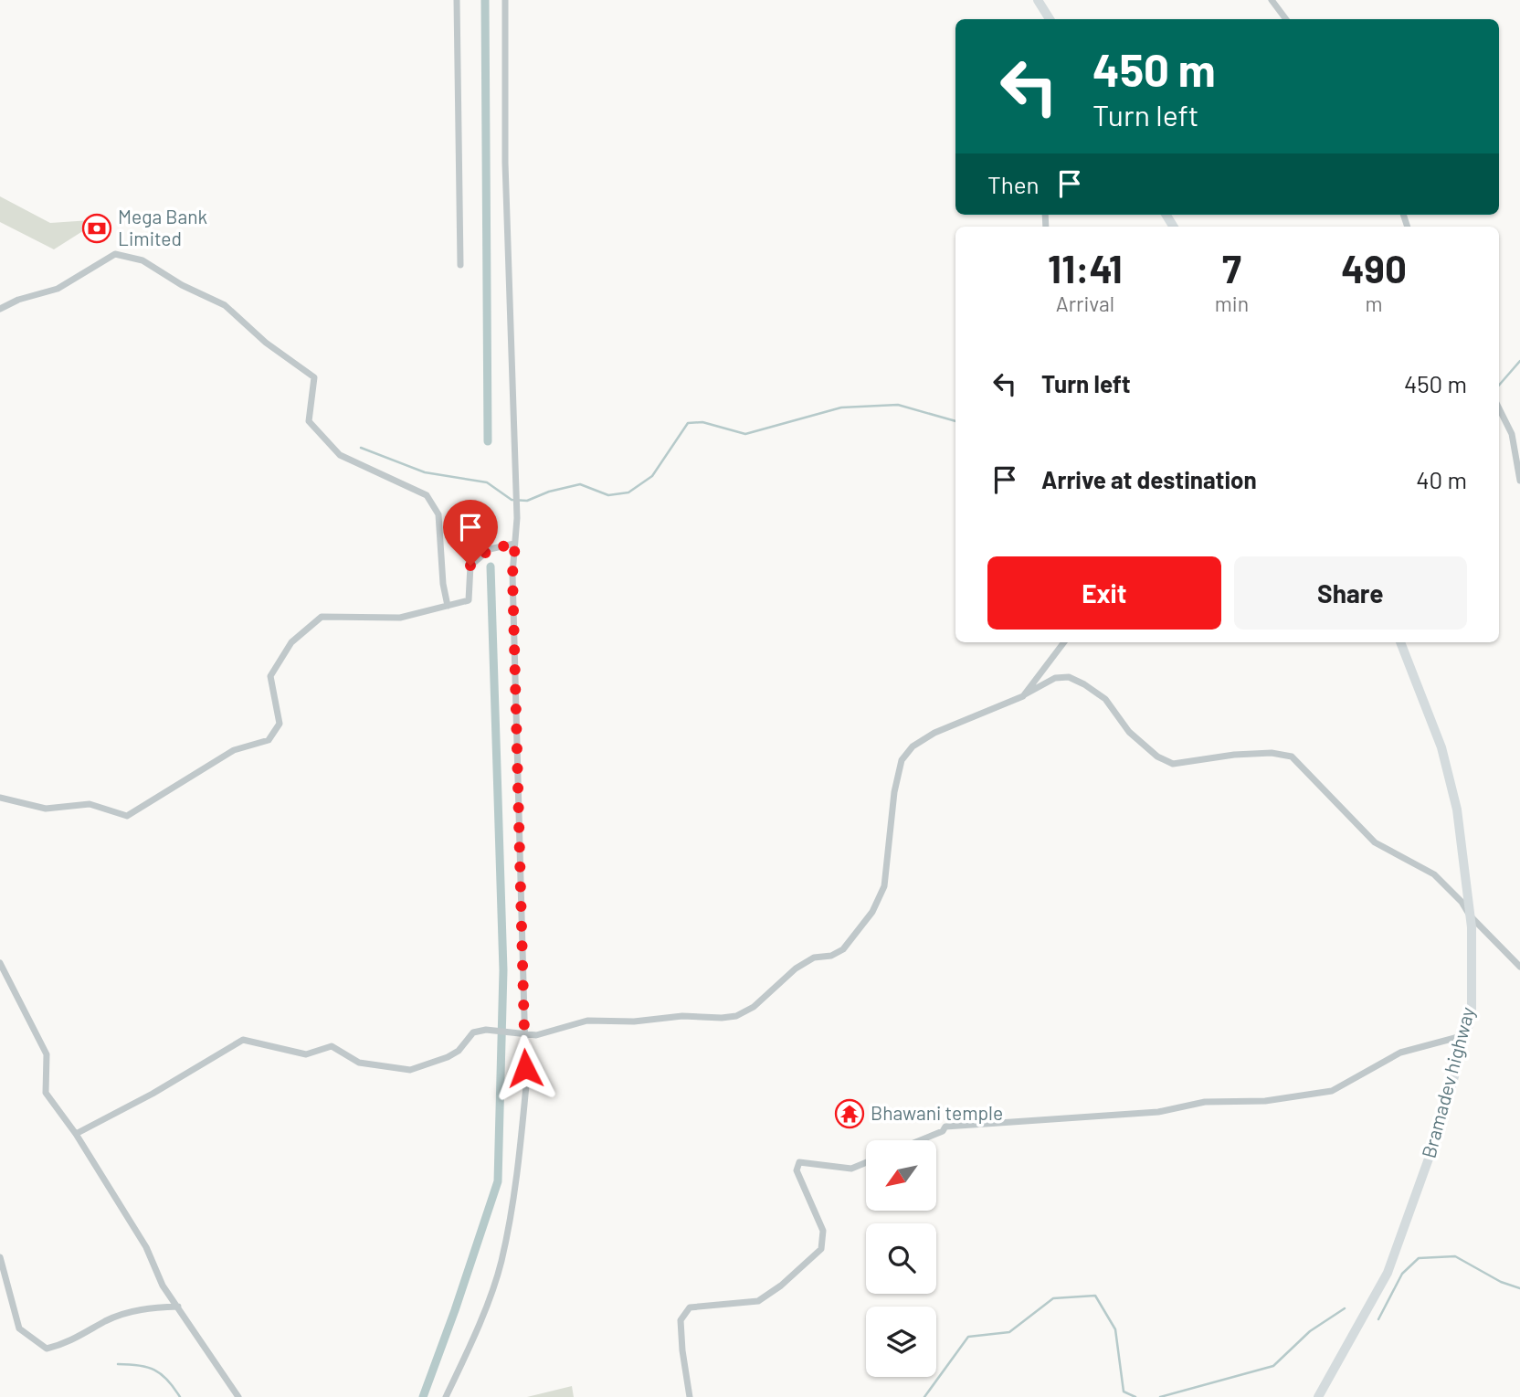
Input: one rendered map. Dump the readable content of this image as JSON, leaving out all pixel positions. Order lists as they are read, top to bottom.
{
  "streets": {
    "street": ["Bramadev highway"]
  },
  "places": {
    "bank": ["Mega Bank Limited"],
    "temple": ["Bhawani temple"]
  },
  "north": "bottom left",
  "page": {
    "turn": ["450 m", "Turn left"],
    "then": "Then",
    "eta": [
      "11:41",
      "Arrival",
      "7",
      "min",
      "490",
      "m"
    ],
    "list": [
      {
        "name": "Turn left",
        "value": "450 m"
      },
      {
        "name": "Arrive at destination",
        "value": "40 m"
      }
    ],
    "buttons": ["Exit", "Share"]
  }
}
